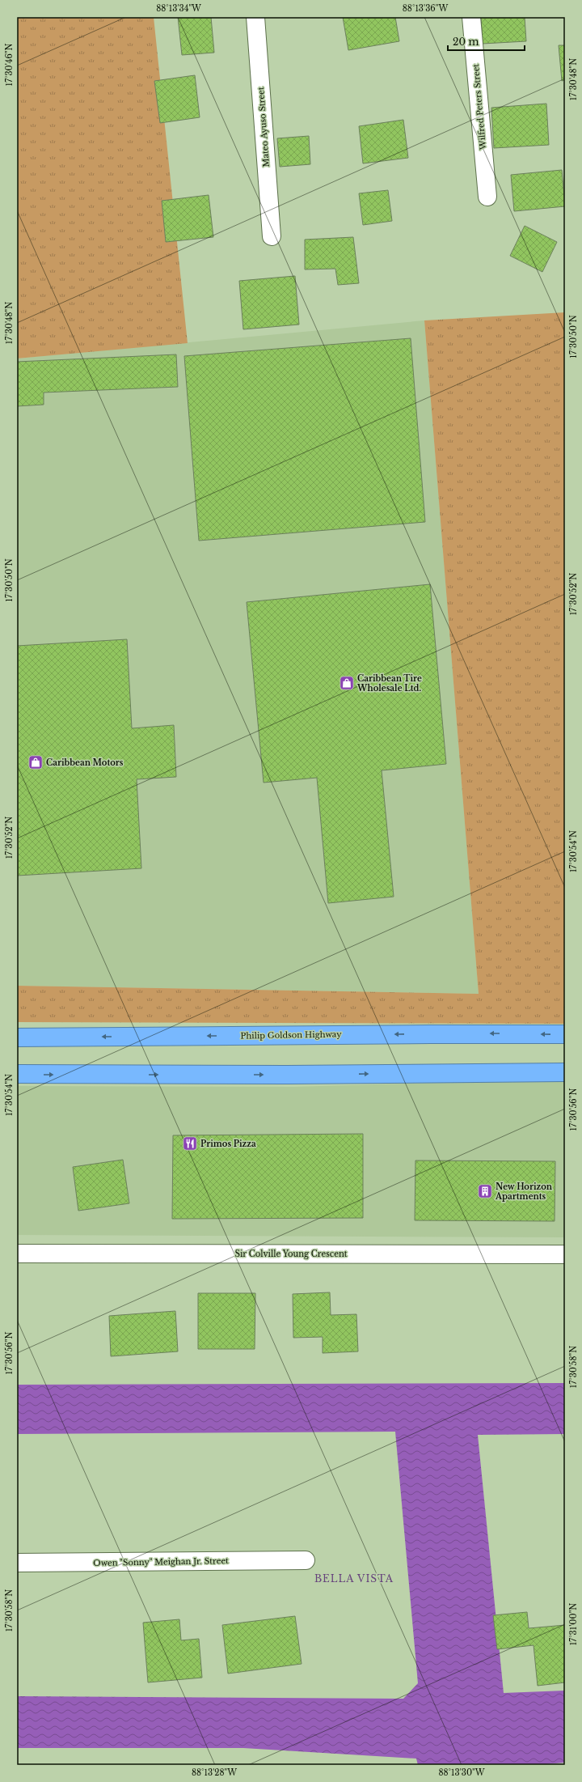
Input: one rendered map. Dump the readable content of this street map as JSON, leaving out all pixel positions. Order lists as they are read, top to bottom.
{
  "streets": {
    "highway": ["Philip Goldson Highway"],
    "street": [
      "Wilfred Peters Street",
      "Mateo Ayuso Street",
      "Sir Colville Young Crescent",
      "Owen \"Sonny\" Meighan Jr. Street"
    ]
  },
  "districts": ["BELLA VISTA"],
  "places": {
    "shop": ["Caribbean Tire Wholesale Ltd.", "Caribbean Motors"],
    "restaurant": ["Primos Pizza"],
    "building": ["New Horizon Apartments"]
  },
  "scale_bar": "20 m",
  "coordinates": [
    "88°13'34\"W",
    "88°13'36\"W",
    "17°30'46\"N",
    "17°30'48\"N",
    "17°30'50\"N",
    "17°30'52\"N",
    "17°30'54\"N",
    "17°30'56\"N",
    "17°30'58\"N",
    "17°31'00\"N",
    "88°13'28\"W",
    "88°13'30\"W"
  ]
}
